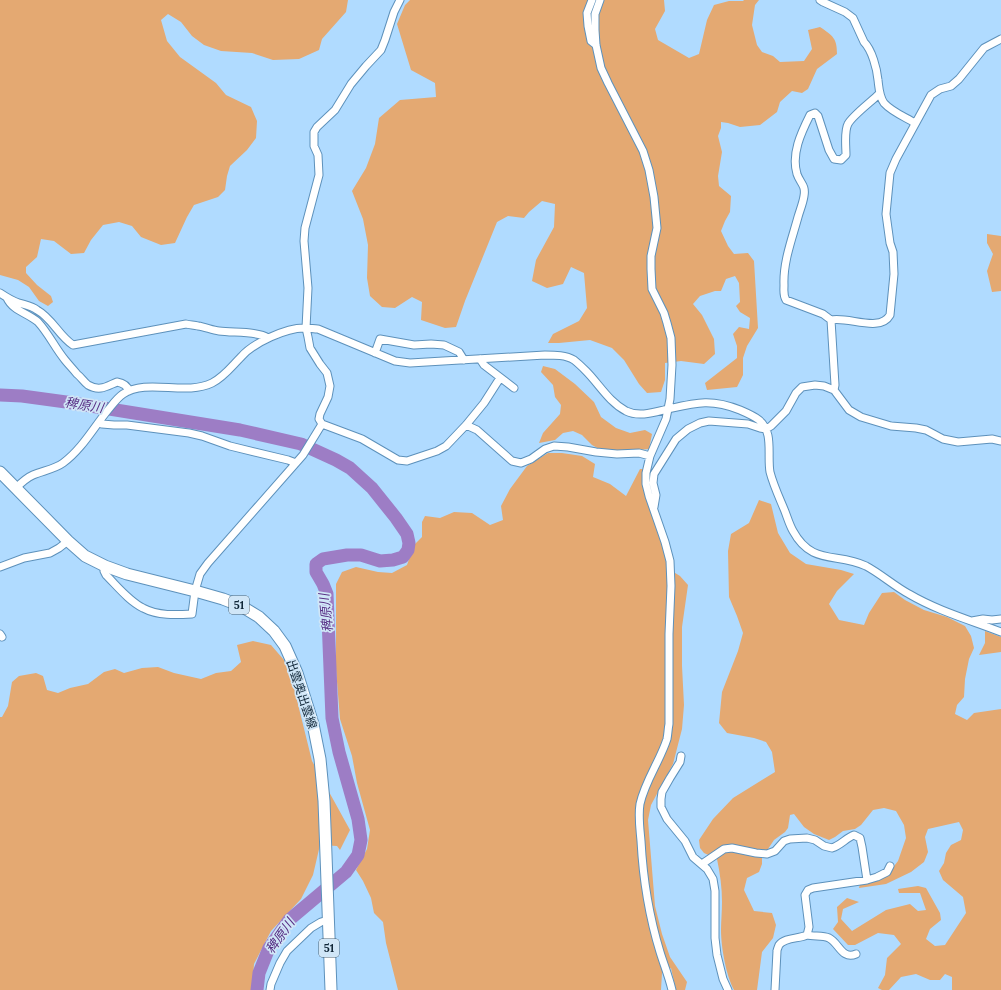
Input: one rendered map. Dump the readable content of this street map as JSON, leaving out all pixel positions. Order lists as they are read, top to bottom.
{
  "streets": {
    "main road": ["51", "出雲奥出雲線"]
  },
  "water": ["稗原川"]
}
